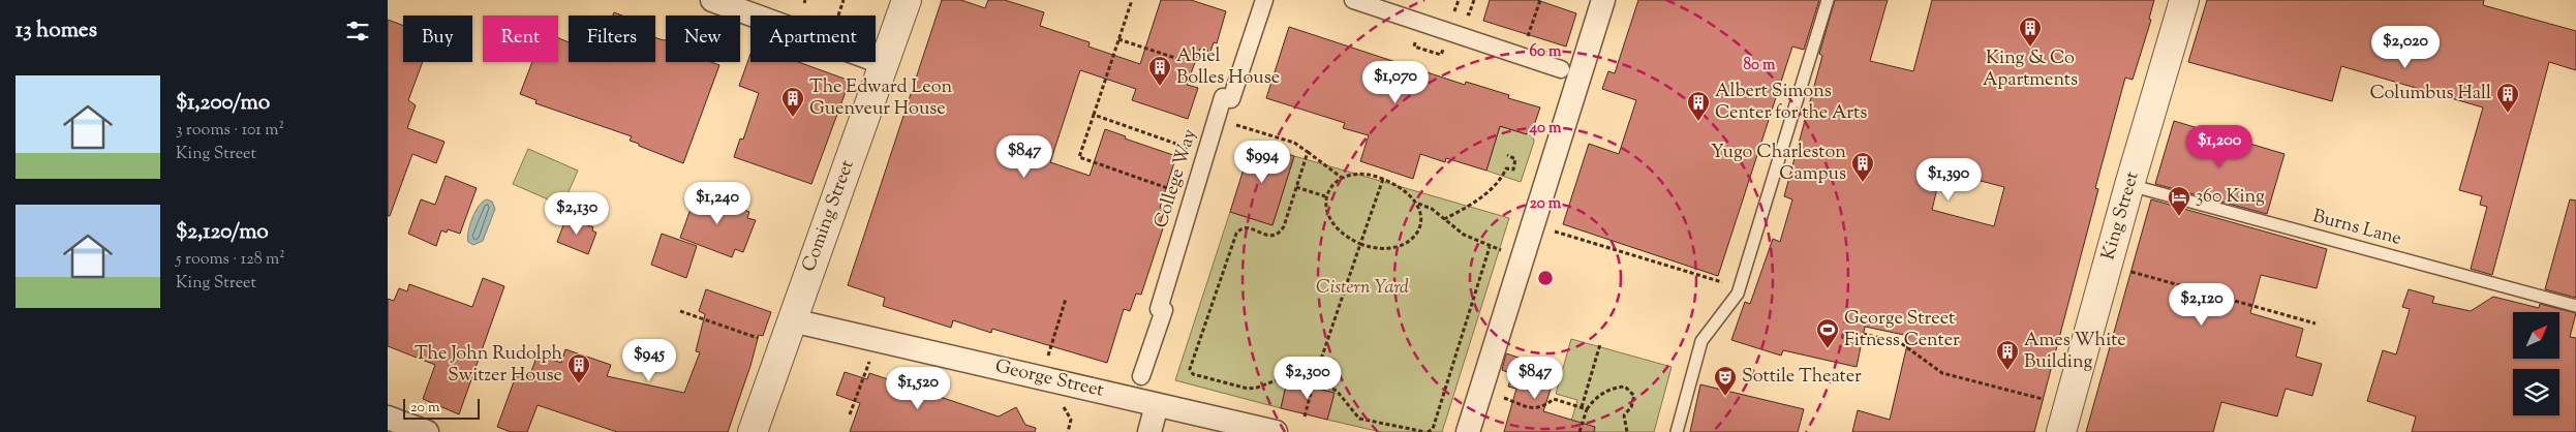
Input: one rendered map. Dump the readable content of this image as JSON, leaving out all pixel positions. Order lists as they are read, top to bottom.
{
  "streets": {
    "street": [
      "College Way",
      "Coming Street",
      "King Street",
      "George Street"
    ],
    "lane": ["Burns Lane"]
  },
  "crossings": [
    ["Coming Street", "George Street"],
    ["King Street", "Burns Lane"]
  ],
  "parks": ["Cistern Yard"],
  "places": {
    "building": [
      "King & Co Apartments",
      "Abiel Bolles House",
      "Columbus Hall",
      "The Edward Leon Guenveur House",
      "Albert Simons Center for the Arts",
      "Yugo Charleston Campus",
      "Ames White Building",
      "The John Rudolph Switzer House"
    ],
    "hotel": ["360 King"],
    "sports": ["George Street Fitness Center"],
    "theatre": ["Sottile Theater"]
  },
  "scale_bar": "20 m",
  "north": "top right",
  "page": {
    "heading": "13 homes",
    "chip": [
      "Buy",
      "Rent",
      "Filters",
      "New",
      "Apartment"
    ],
    "price": [
      "$2,020",
      "$1,070",
      "$1,200",
      "$847",
      "$994",
      "$1,390",
      "$1,240",
      "$2,130",
      "$2,120",
      "$945",
      "$2,300",
      "$847",
      "$1,520"
    ],
    "list": [
      {
        "name": "$1,200/mo",
        "note": "3 rooms · 101 m² · King Street"
      },
      {
        "name": "$2,120/mo",
        "note": "5 rooms · 128 m² · King Street"
      }
    ],
    "scale": "20 m"
  },
  "rings": [
    "60 m",
    "80 m",
    "40 m",
    "20 m"
  ]
}
